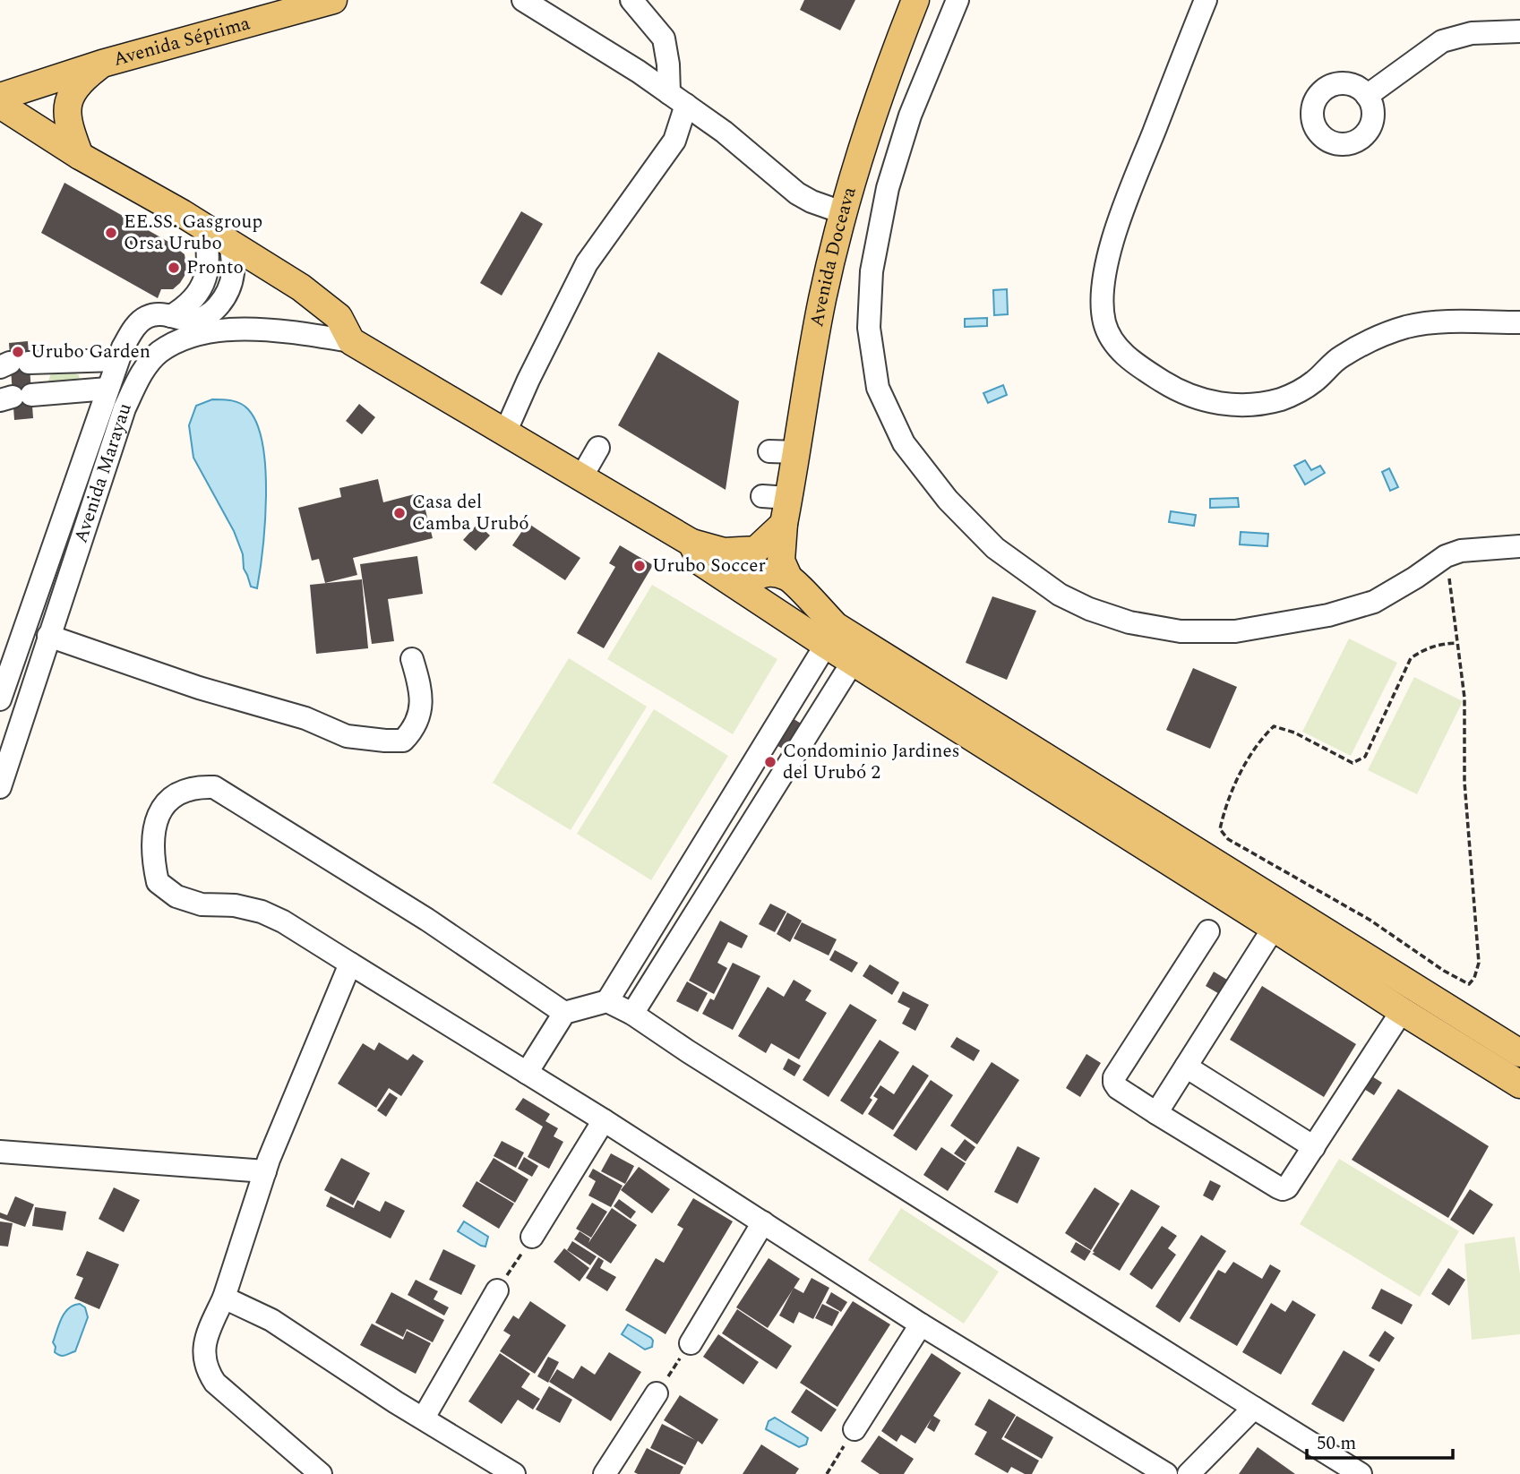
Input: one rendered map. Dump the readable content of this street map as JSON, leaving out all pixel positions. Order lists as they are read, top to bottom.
{
  "streets": {
    "main road": ["Avenida Séptima", "Avenida Doceava"],
    "street": ["Avenida Marayau"]
  },
  "places": [
    "EE.SS. Gasgroup Orsa Urubo",
    "Pronto",
    "Urubo Garden",
    "Casa del Camba Urubó",
    "Urubo Soccer",
    "Condominio Jardines del Urubó 2"
  ],
  "scale_bar": "50 m"
}
